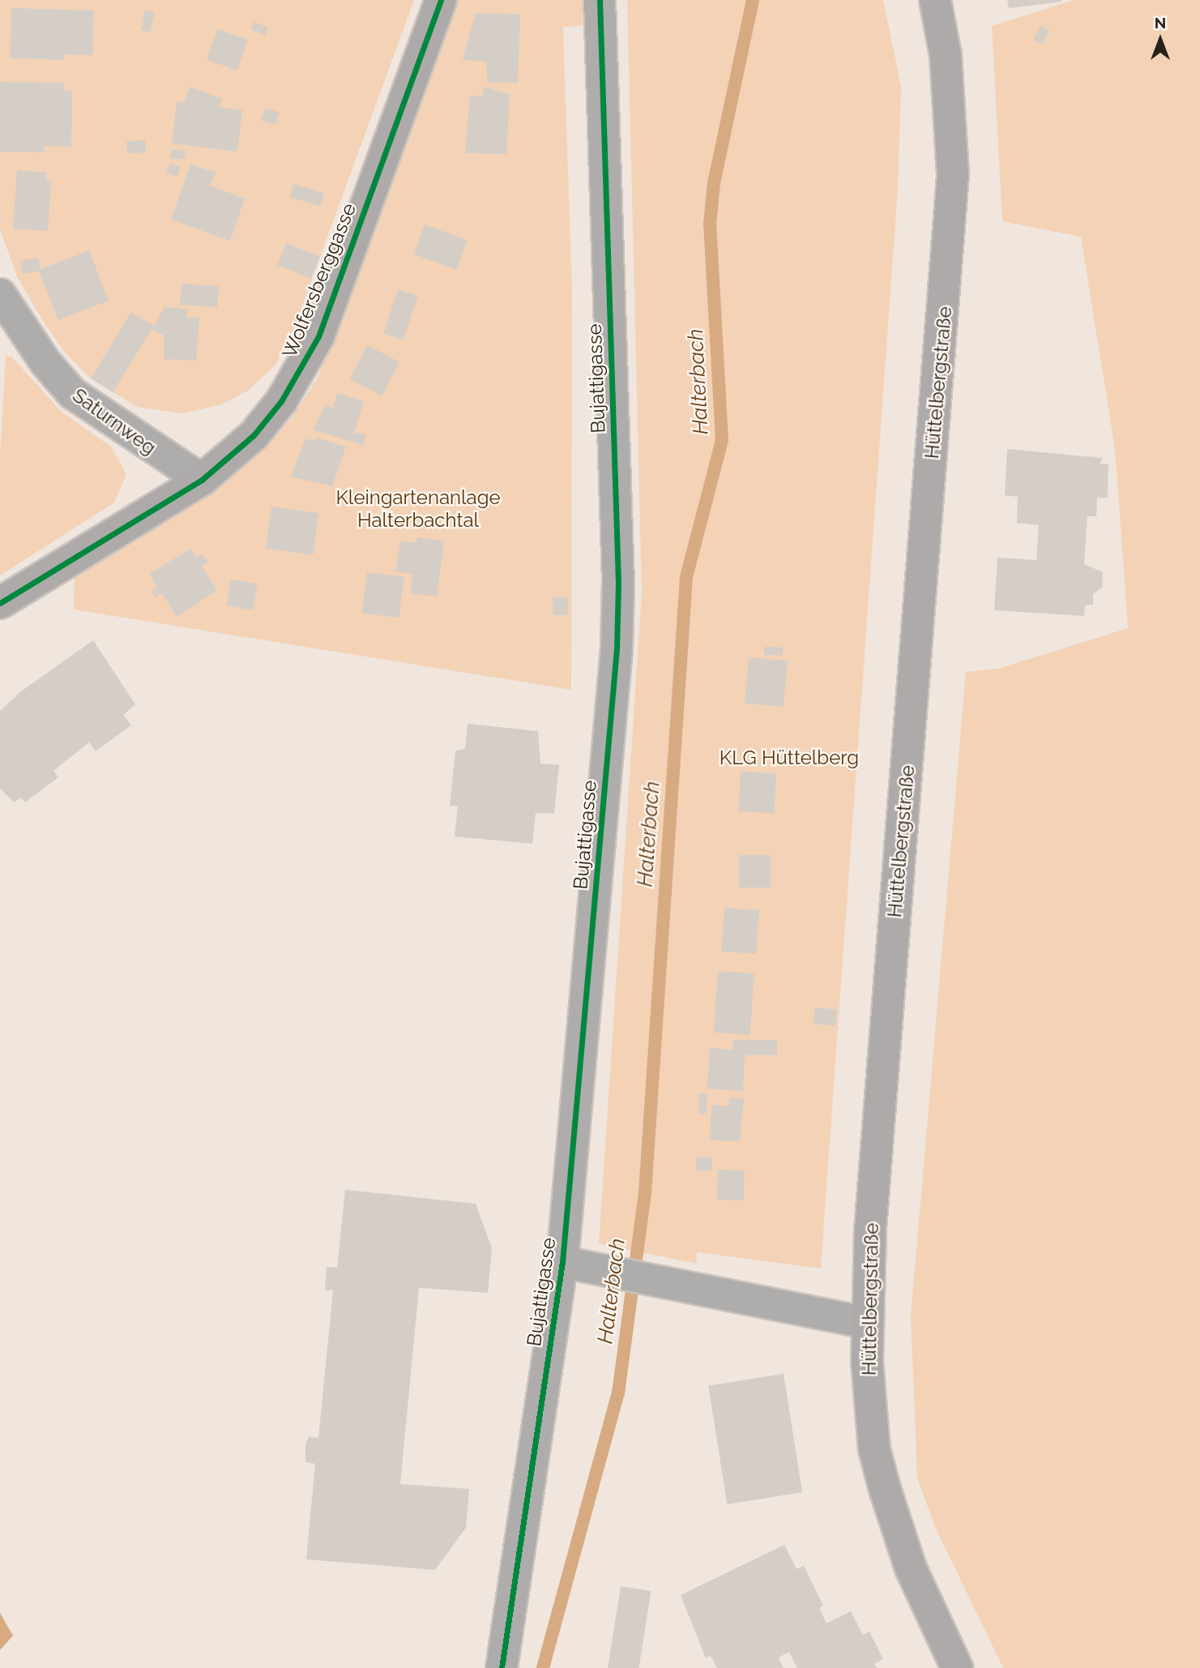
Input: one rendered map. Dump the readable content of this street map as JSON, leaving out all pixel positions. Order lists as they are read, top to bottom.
{
  "streets": {
    "main road": ["Wolfersberggasse", "Hüttelbergstraße"],
    "street": ["Bujattigasse", "Saturnweg"]
  },
  "crossings": [
    ["Wolfersberggasse", "Saturnweg"]
  ],
  "water": ["Halterbach"],
  "parks": ["Kleingartenanlage Halterbachtal", "KLG Hüttelberg"],
  "north": "top"
}
